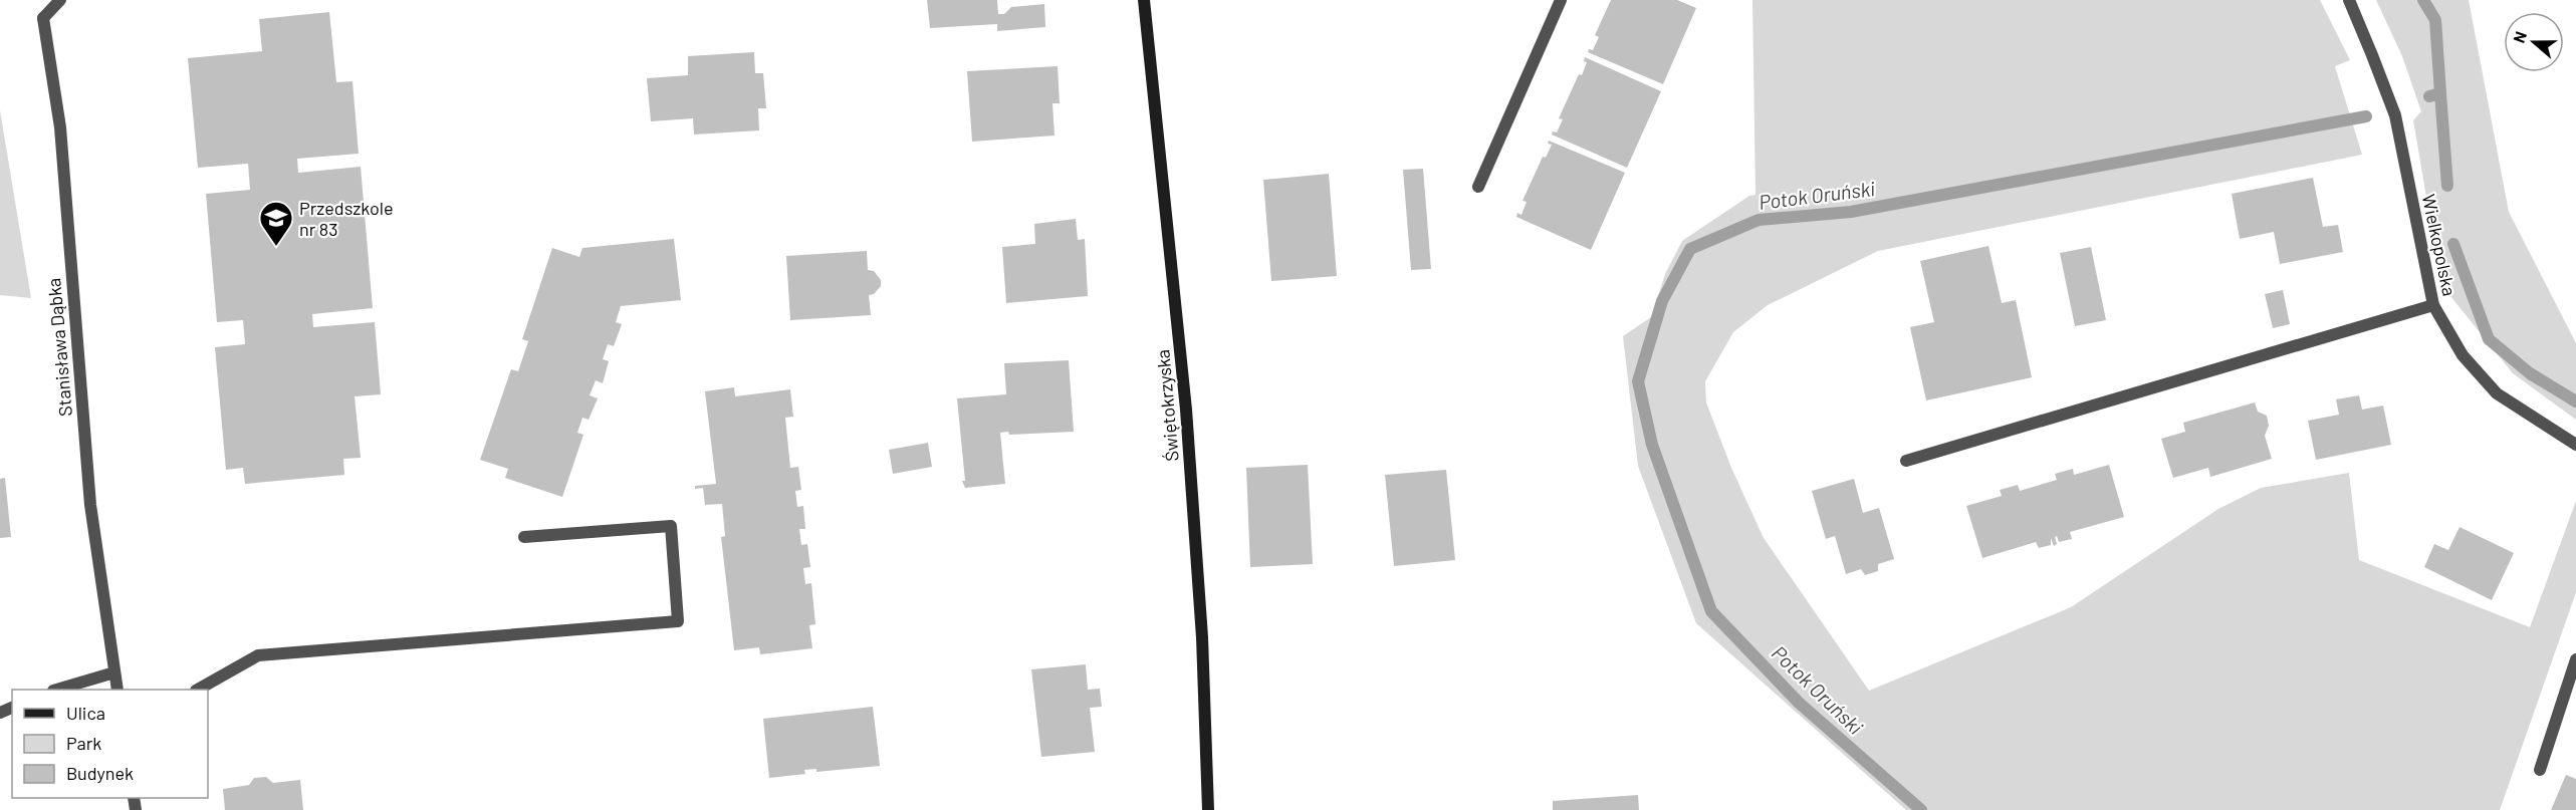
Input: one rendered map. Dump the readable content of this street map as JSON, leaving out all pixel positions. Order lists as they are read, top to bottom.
{
  "streets": {
    "main road": ["Świętokrzyska"],
    "street": ["Wielkopolska", "Stanisława Dąbka"]
  },
  "water": ["Potok Oruński"],
  "places": {
    "school or university": ["Przedszkole nr 83"]
  },
  "legend": ["Ulica", "Park", "Budynek"],
  "north": "left"
}
